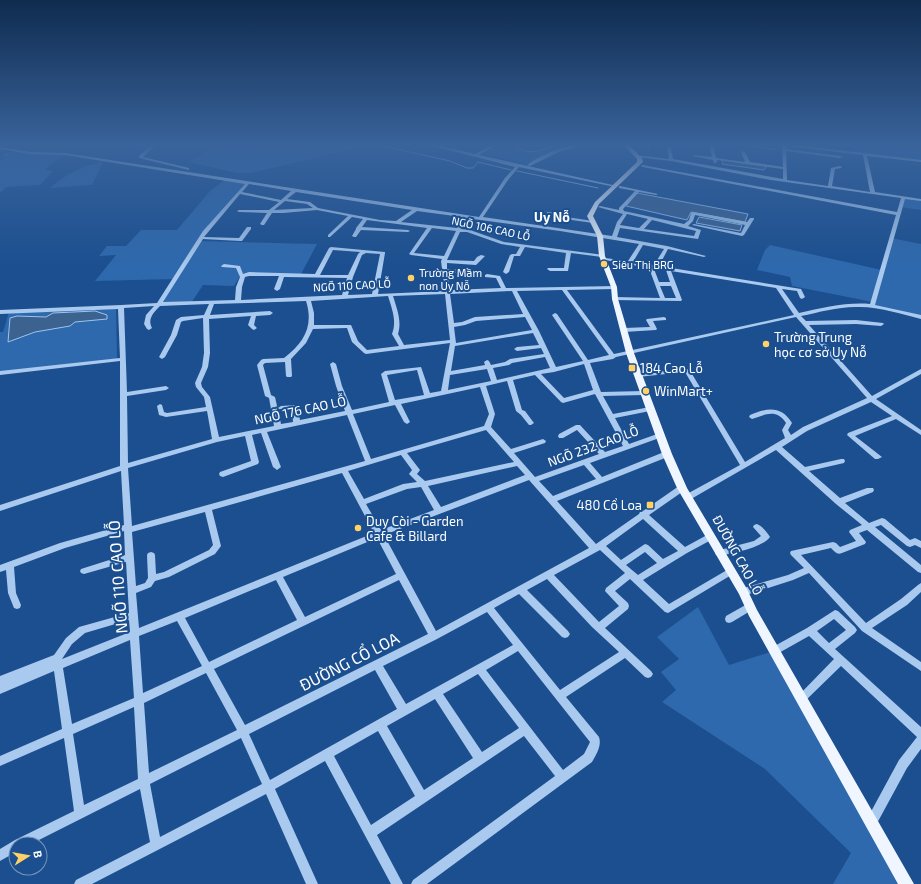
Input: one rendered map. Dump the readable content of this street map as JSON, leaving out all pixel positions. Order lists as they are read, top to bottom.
{
  "streets": {
    "main road": ["ĐƯỜNG CAO LỖ"],
    "street": [
      "NGÕ 106 CAO LỖ",
      "NGÕ 110 CAO LỖ",
      "NGÕ 176 CAO LỖ",
      "NGÕ 232 CAO LỖ",
      "ĐƯỜNG CỔ LOA"
    ]
  },
  "crossings": [
    ["NGÕ 106 CAO LỖ", "ĐƯỜNG CAO LỖ"],
    ["NGÕ 110 CAO LỖ", "NGÕ 176 CAO LỖ"],
    ["NGÕ 110 CAO LỖ", "NGÕ 232 CAO LỖ"],
    ["NGÕ 110 CAO LỖ", "ĐƯỜNG CAO LỖ"],
    ["NGÕ 110 CAO LỖ", "ĐƯỜNG CỔ LOA"],
    ["NGÕ 176 CAO LỖ", "ĐƯỜNG CAO LỖ"],
    ["NGÕ 232 CAO LỖ", "ĐƯỜNG CAO LỖ"],
    ["ĐƯỜNG CAO LỖ", "ĐƯỜNG CỔ LOA"]
  ],
  "districts": ["Uy Nỗ"],
  "places": {
    "other": [
      "Siêu Thị BRG",
      "Trường Mầm non Uy Nỗ",
      "Trường Trung học cơ sở Uy Nỗ",
      "WinMart+",
      "Duy Còi - Garden Cafe & Billard"
    ],
    "transit": ["184 Cao Lỗ", "480 Cổ Loa"]
  },
  "north": "right"
}
